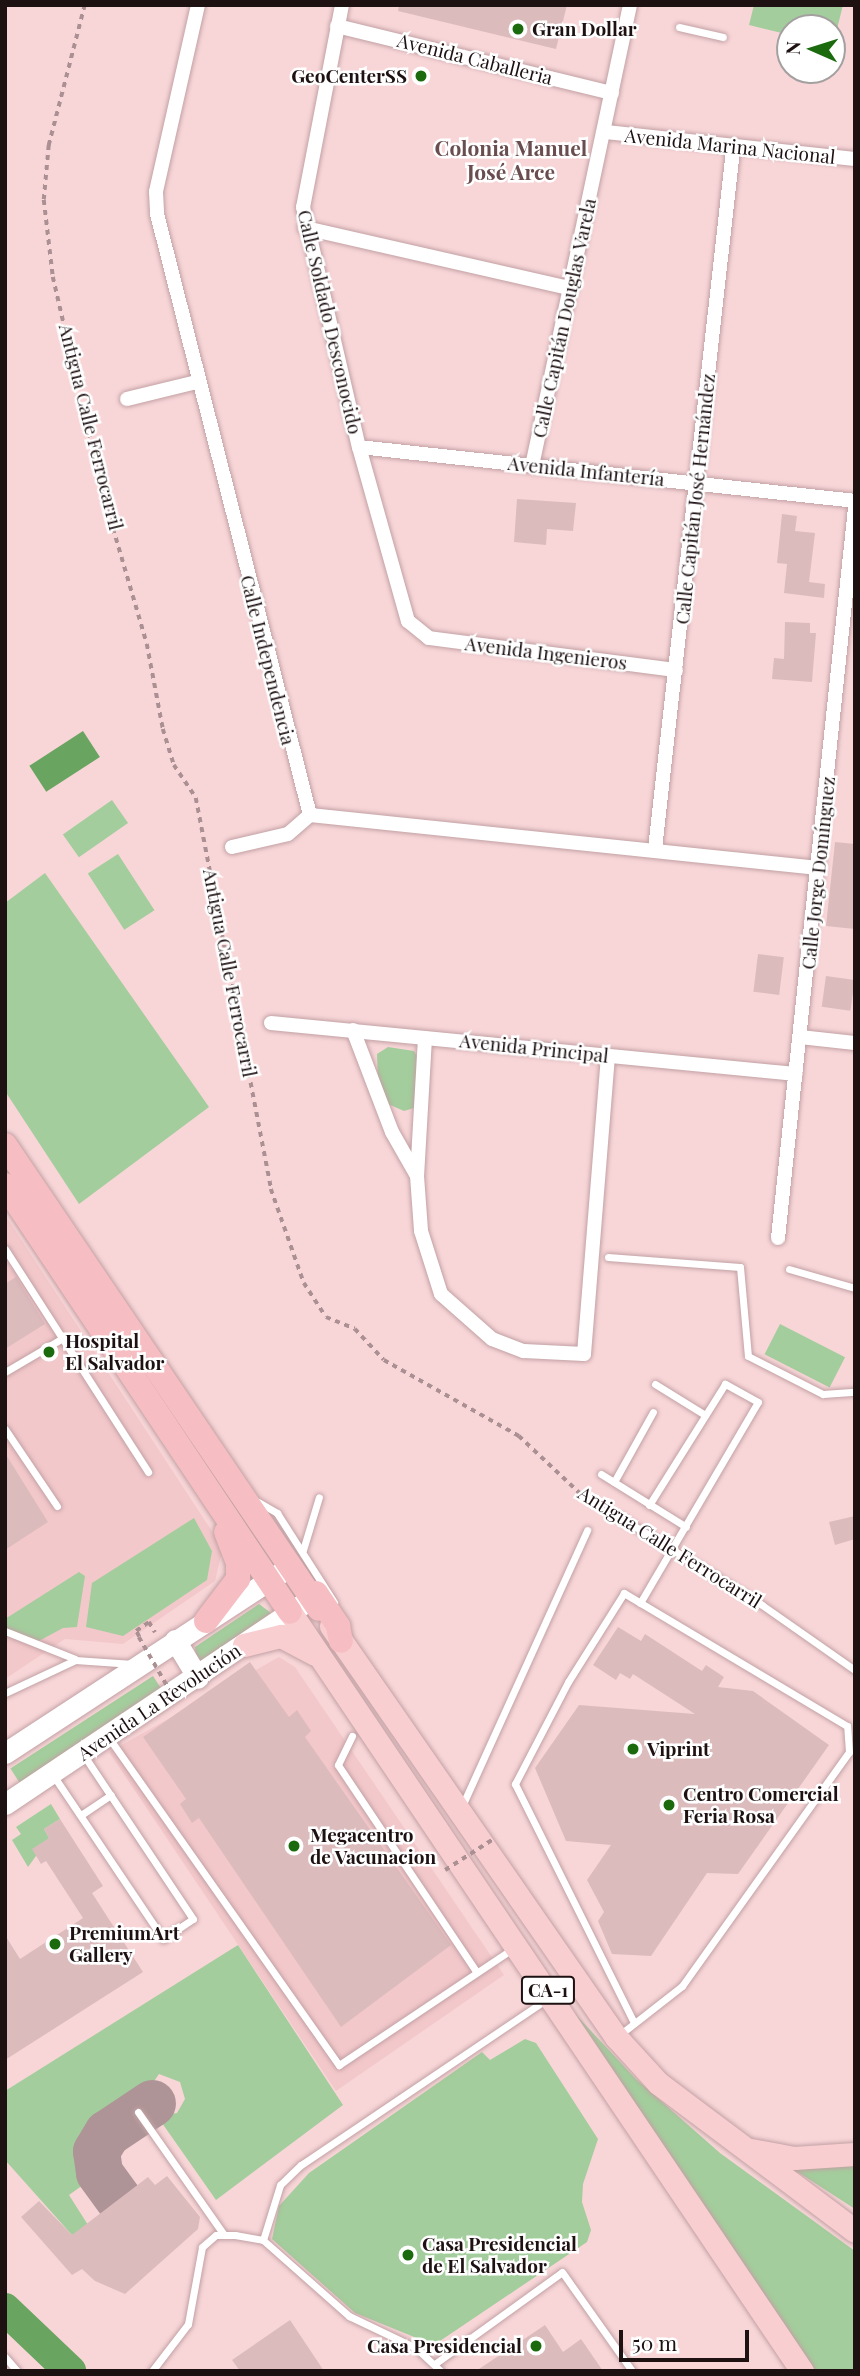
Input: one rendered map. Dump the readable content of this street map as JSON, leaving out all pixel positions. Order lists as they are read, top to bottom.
{
  "streets": {
    "highway": ["CA-1"],
    "main road": ["Avenida La Revolución"],
    "street": [
      "Avenida Caballeria",
      "Avenida Marina Nacional",
      "Calle Capitán Douglas Varela",
      "Calle Soldado Desconocido",
      "Avenida Infantería",
      "Calle Capitán José Hernández",
      "Avenida Ingenieros",
      "Calle Independencia",
      "Calle Jorge Domínguez",
      "Avenida Principal"
    ],
    "lane": ["Antigua Calle Ferrocarril"]
  },
  "crossings": [
    ["Avenida Caballeria", "Calle Capitán Douglas Varela"],
    ["Avenida Caballeria", "Calle Soldado Desconocido"],
    ["Avenida Marina Nacional", "Calle Capitán Douglas Varela"],
    ["Avenida Marina Nacional", "Calle Capitán José Hernández"],
    ["Calle Capitán Douglas Varela", "Avenida Infantería"],
    ["Calle Soldado Desconocido", "Avenida Infantería"],
    ["Calle Soldado Desconocido", "Avenida Ingenieros"],
    ["Avenida Infantería", "Calle Capitán José Hernández"],
    ["Calle Capitán José Hernández", "Avenida Ingenieros"],
    ["Calle Jorge Domínguez", "Avenida Principal"],
    ["Avenida La Revolución", "CA-1"]
  ],
  "districts": ["Colonia Manuel José Arce"],
  "places": [
    "Gran Dollar",
    "GeoCenterSS",
    "Hospital El Salvador",
    "Viprint",
    "Centro Comercial Feria Rosa",
    "Megacentro de Vacunacion",
    "PremiumArt Gallery",
    "Casa Presidencial de El Salvador",
    "Casa Presidencial"
  ],
  "scale_bar": "50 m",
  "north": "left"
}
